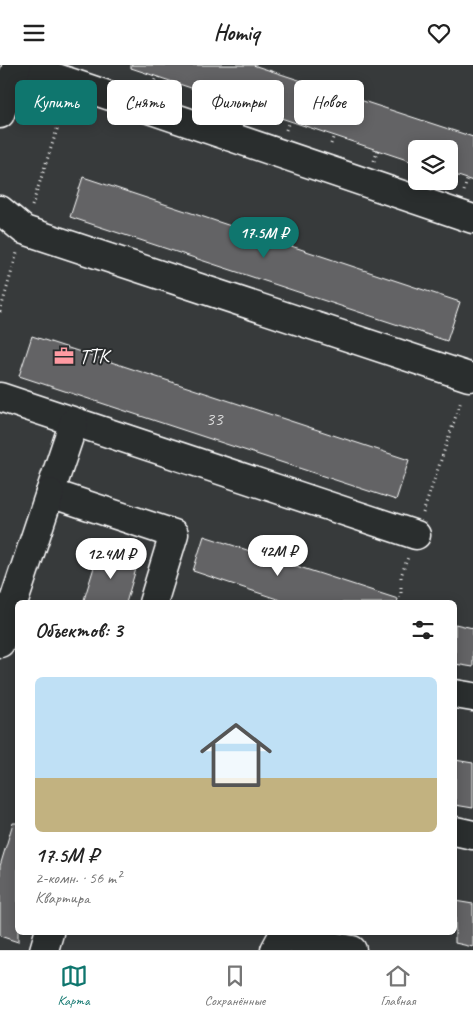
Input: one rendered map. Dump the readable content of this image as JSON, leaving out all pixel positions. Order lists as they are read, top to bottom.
{
  "places": {
    "office": ["ТТК"]
  },
  "house_numbers": ["33"],
  "page": {
    "header": "Homiq",
    "chip": [
      "Купить",
      "Снять",
      "Фильтры",
      "Новое"
    ],
    "price": ["17.5M ₽", "42M ₽", "12.4M ₽"],
    "heading": "Объектов: 3",
    "list": [
      {
        "name": "17.5M ₽",
        "note": "2-комн. · 56 m² · Квартира"
      }
    ],
    "tabs": ["Карта", "Сохранённые", "Главная"]
  }
}
